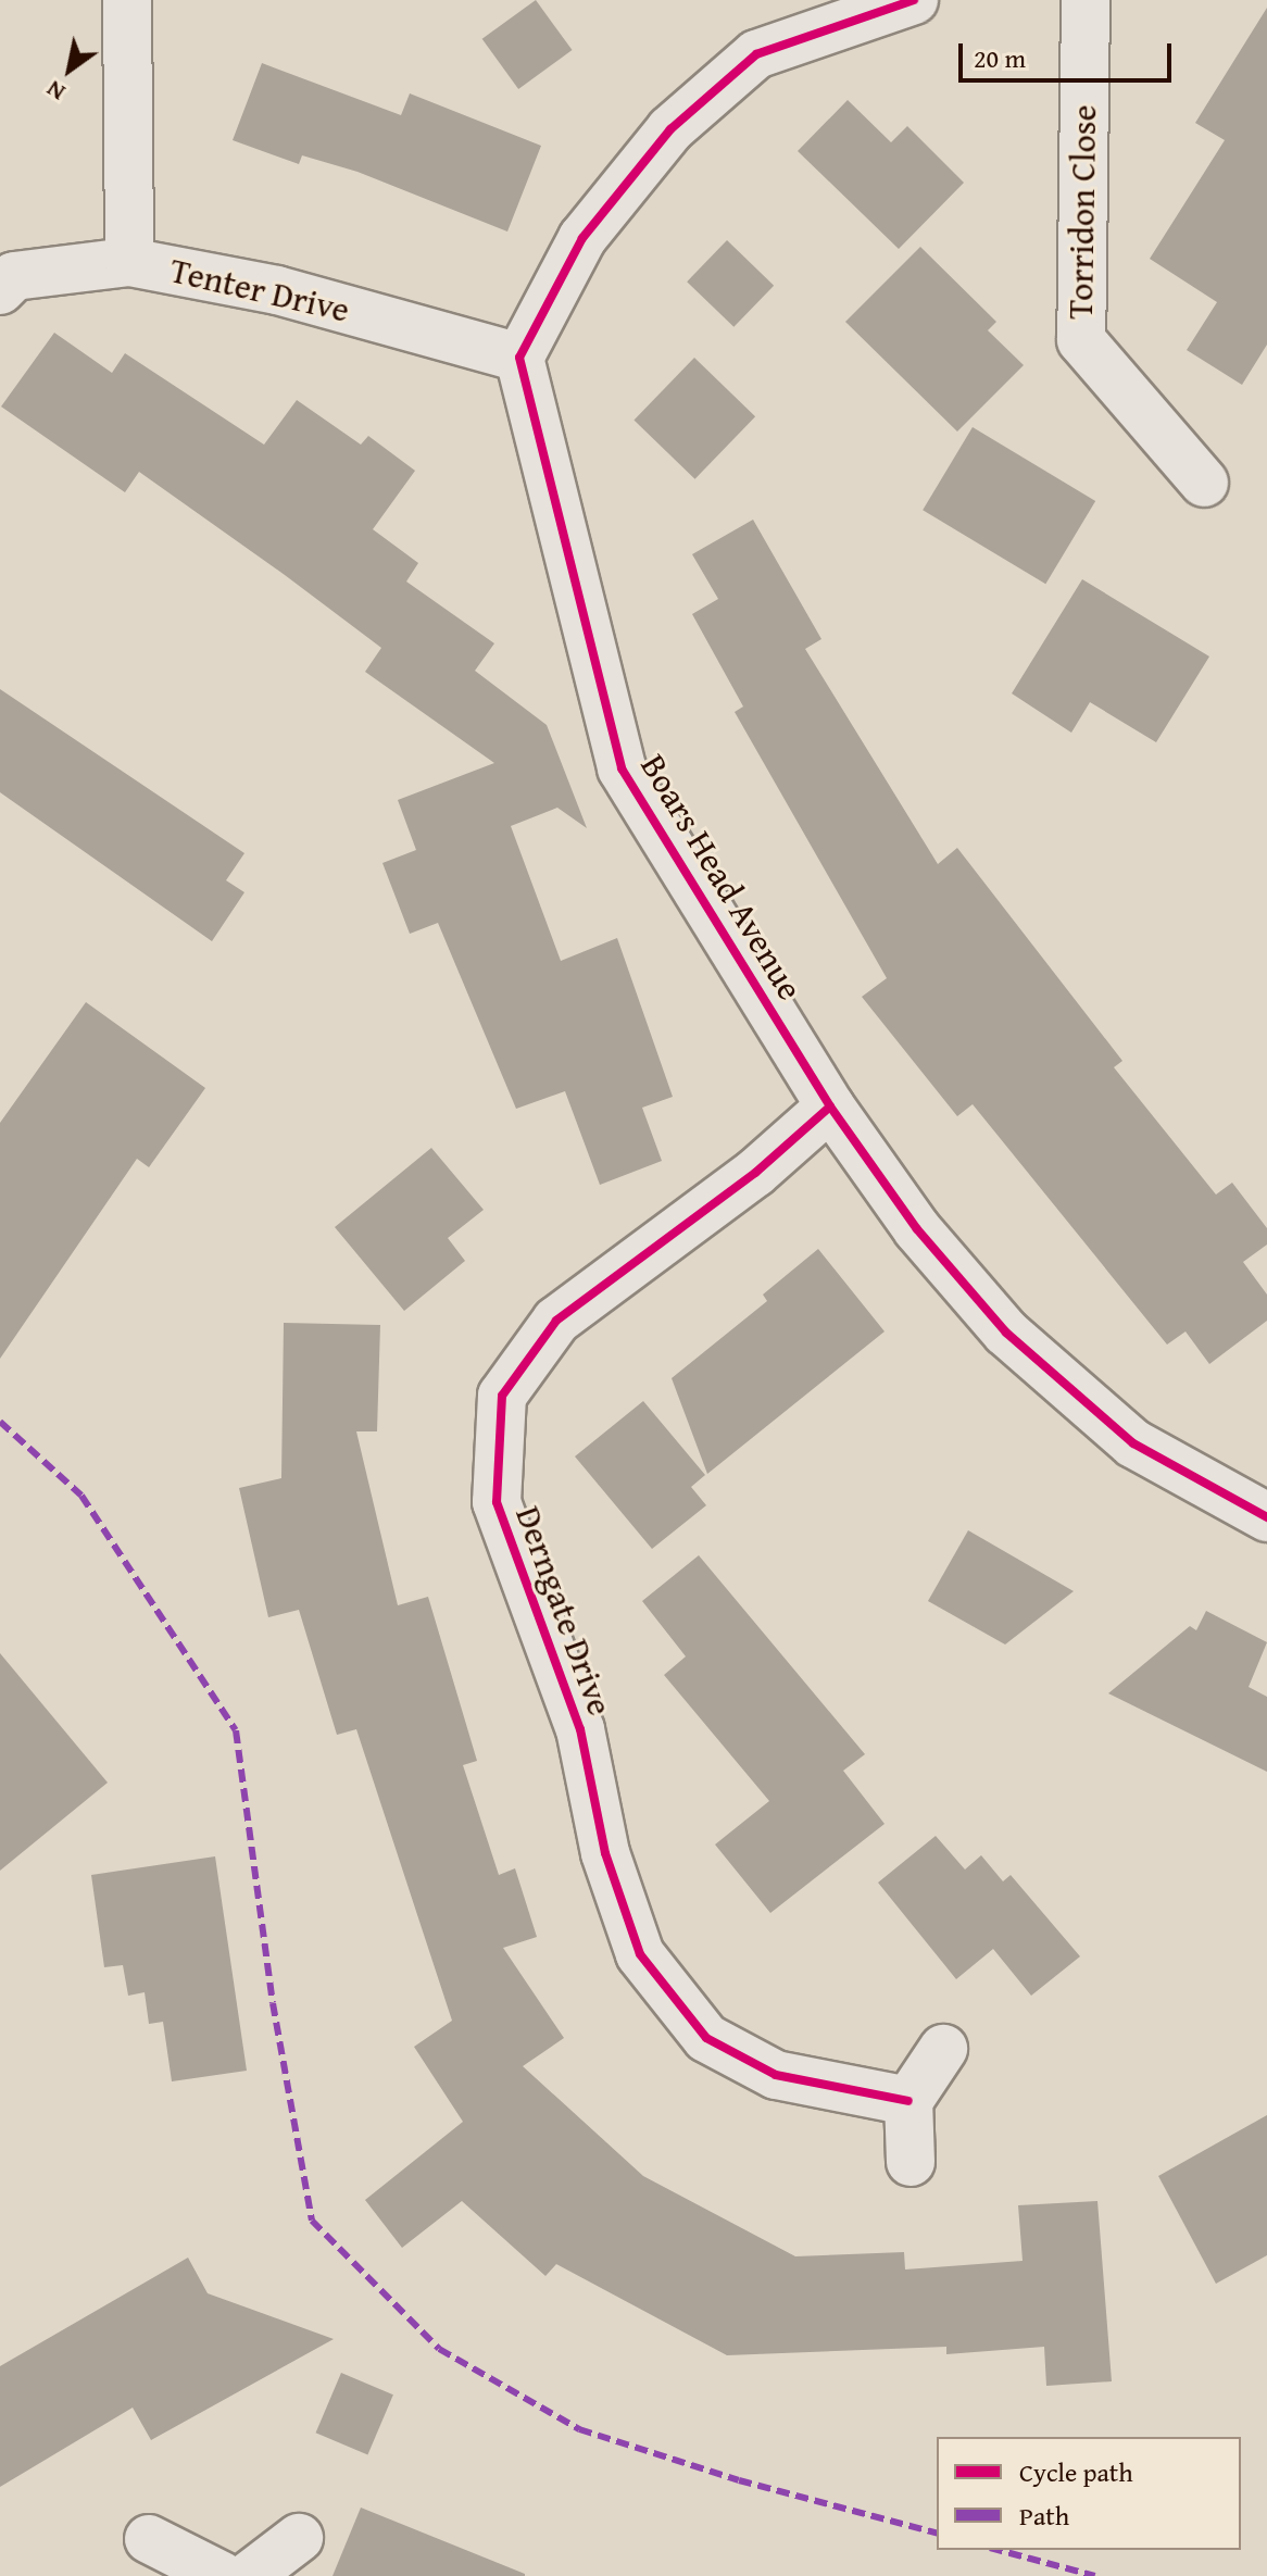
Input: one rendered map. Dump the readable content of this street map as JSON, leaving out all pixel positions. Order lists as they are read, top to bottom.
{
  "streets": {
    "street": [
      "Torridon Close",
      "Tenter Drive",
      "Boars Head Avenue",
      "Derngate Drive"
    ]
  },
  "crossings": [
    ["Tenter Drive", "Boars Head Avenue"],
    ["Boars Head Avenue", "Derngate Drive"]
  ],
  "legend": ["Cycle path", "Path"],
  "scale_bar": "20 m",
  "north": "bottom left"
}
